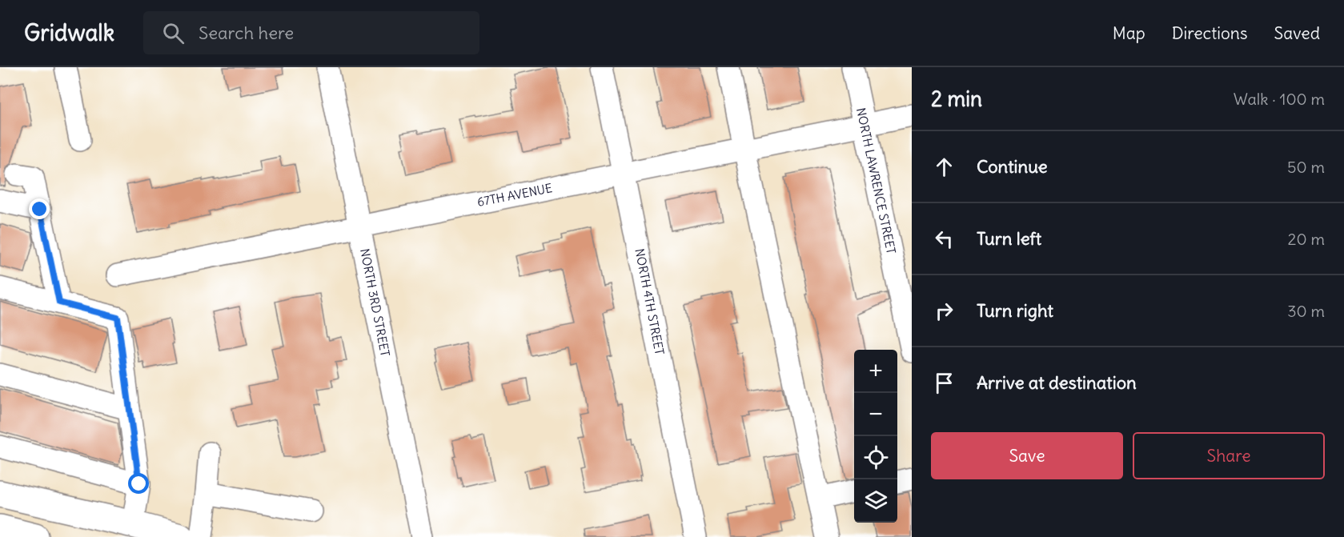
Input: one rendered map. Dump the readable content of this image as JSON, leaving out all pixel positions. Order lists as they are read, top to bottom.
{
  "streets": {
    "street": [
      "NORTH LAWRENCE STREET",
      "67TH AVENUE",
      "NORTH 4TH STREET",
      "NORTH 3RD STREET"
    ]
  },
  "crossings": [
    ["NORTH LAWRENCE STREET", "67TH AVENUE"],
    ["67TH AVENUE", "NORTH 4TH STREET"],
    ["67TH AVENUE", "NORTH 3RD STREET"]
  ],
  "page": {
    "header": "Gridwalk",
    "search": "Search here",
    "nav": ["Map", "Directions", "Saved"],
    "heading": ["2 min", "Walk · 100 m"],
    "list": [
      ["Continue", "50 m"],
      ["Turn left", "20 m"],
      ["Turn right", "30 m"],
      "Arrive at destination"
    ],
    "map_buttons": ["+", "−"],
    "buttons": ["Save", "Share"]
  }
}
